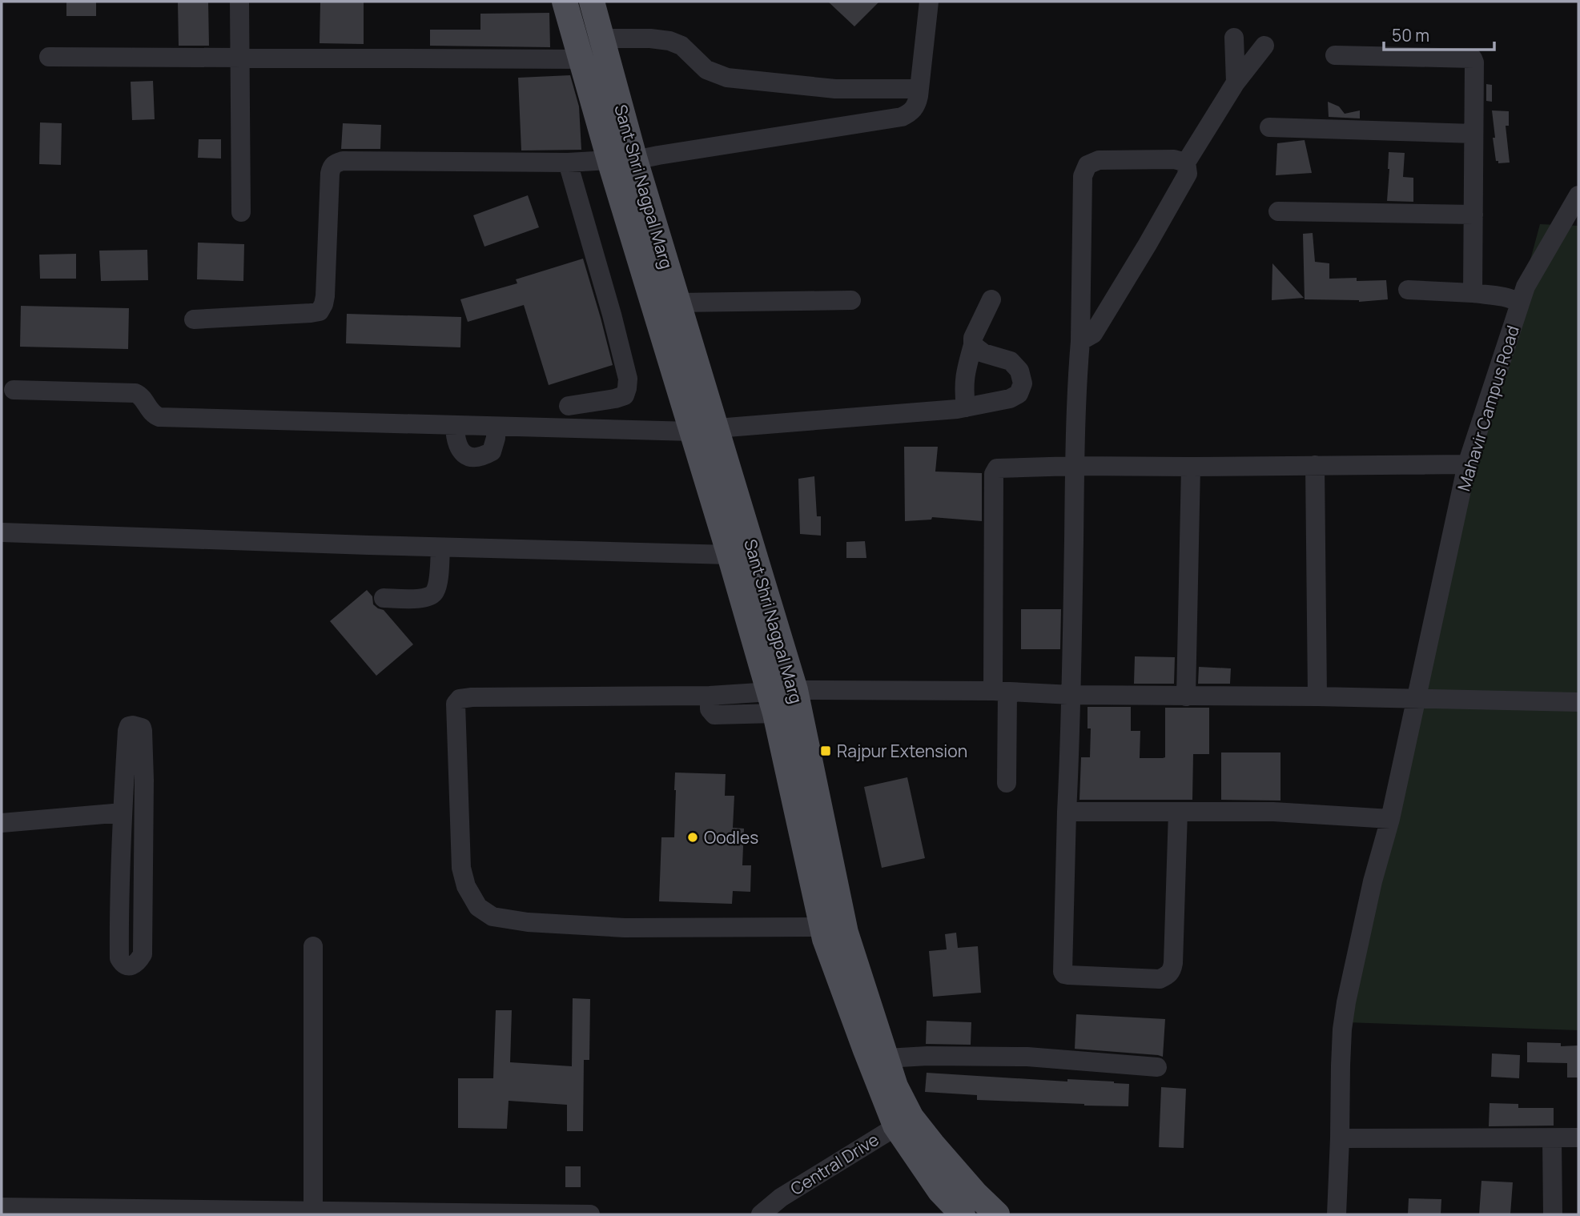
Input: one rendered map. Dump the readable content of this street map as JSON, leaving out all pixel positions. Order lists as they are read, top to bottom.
{
  "streets": {
    "main road": ["Sant Shri Nagpal Marg"],
    "street": ["Mahavir Campus Road", "Central Drive"]
  },
  "crossings": [
    ["Sant Shri Nagpal Marg", "Central Drive"]
  ],
  "places": {
    "transit": ["Rajpur Extension"],
    "other": ["Oodles"]
  },
  "scale_bar": "50 m"
}
